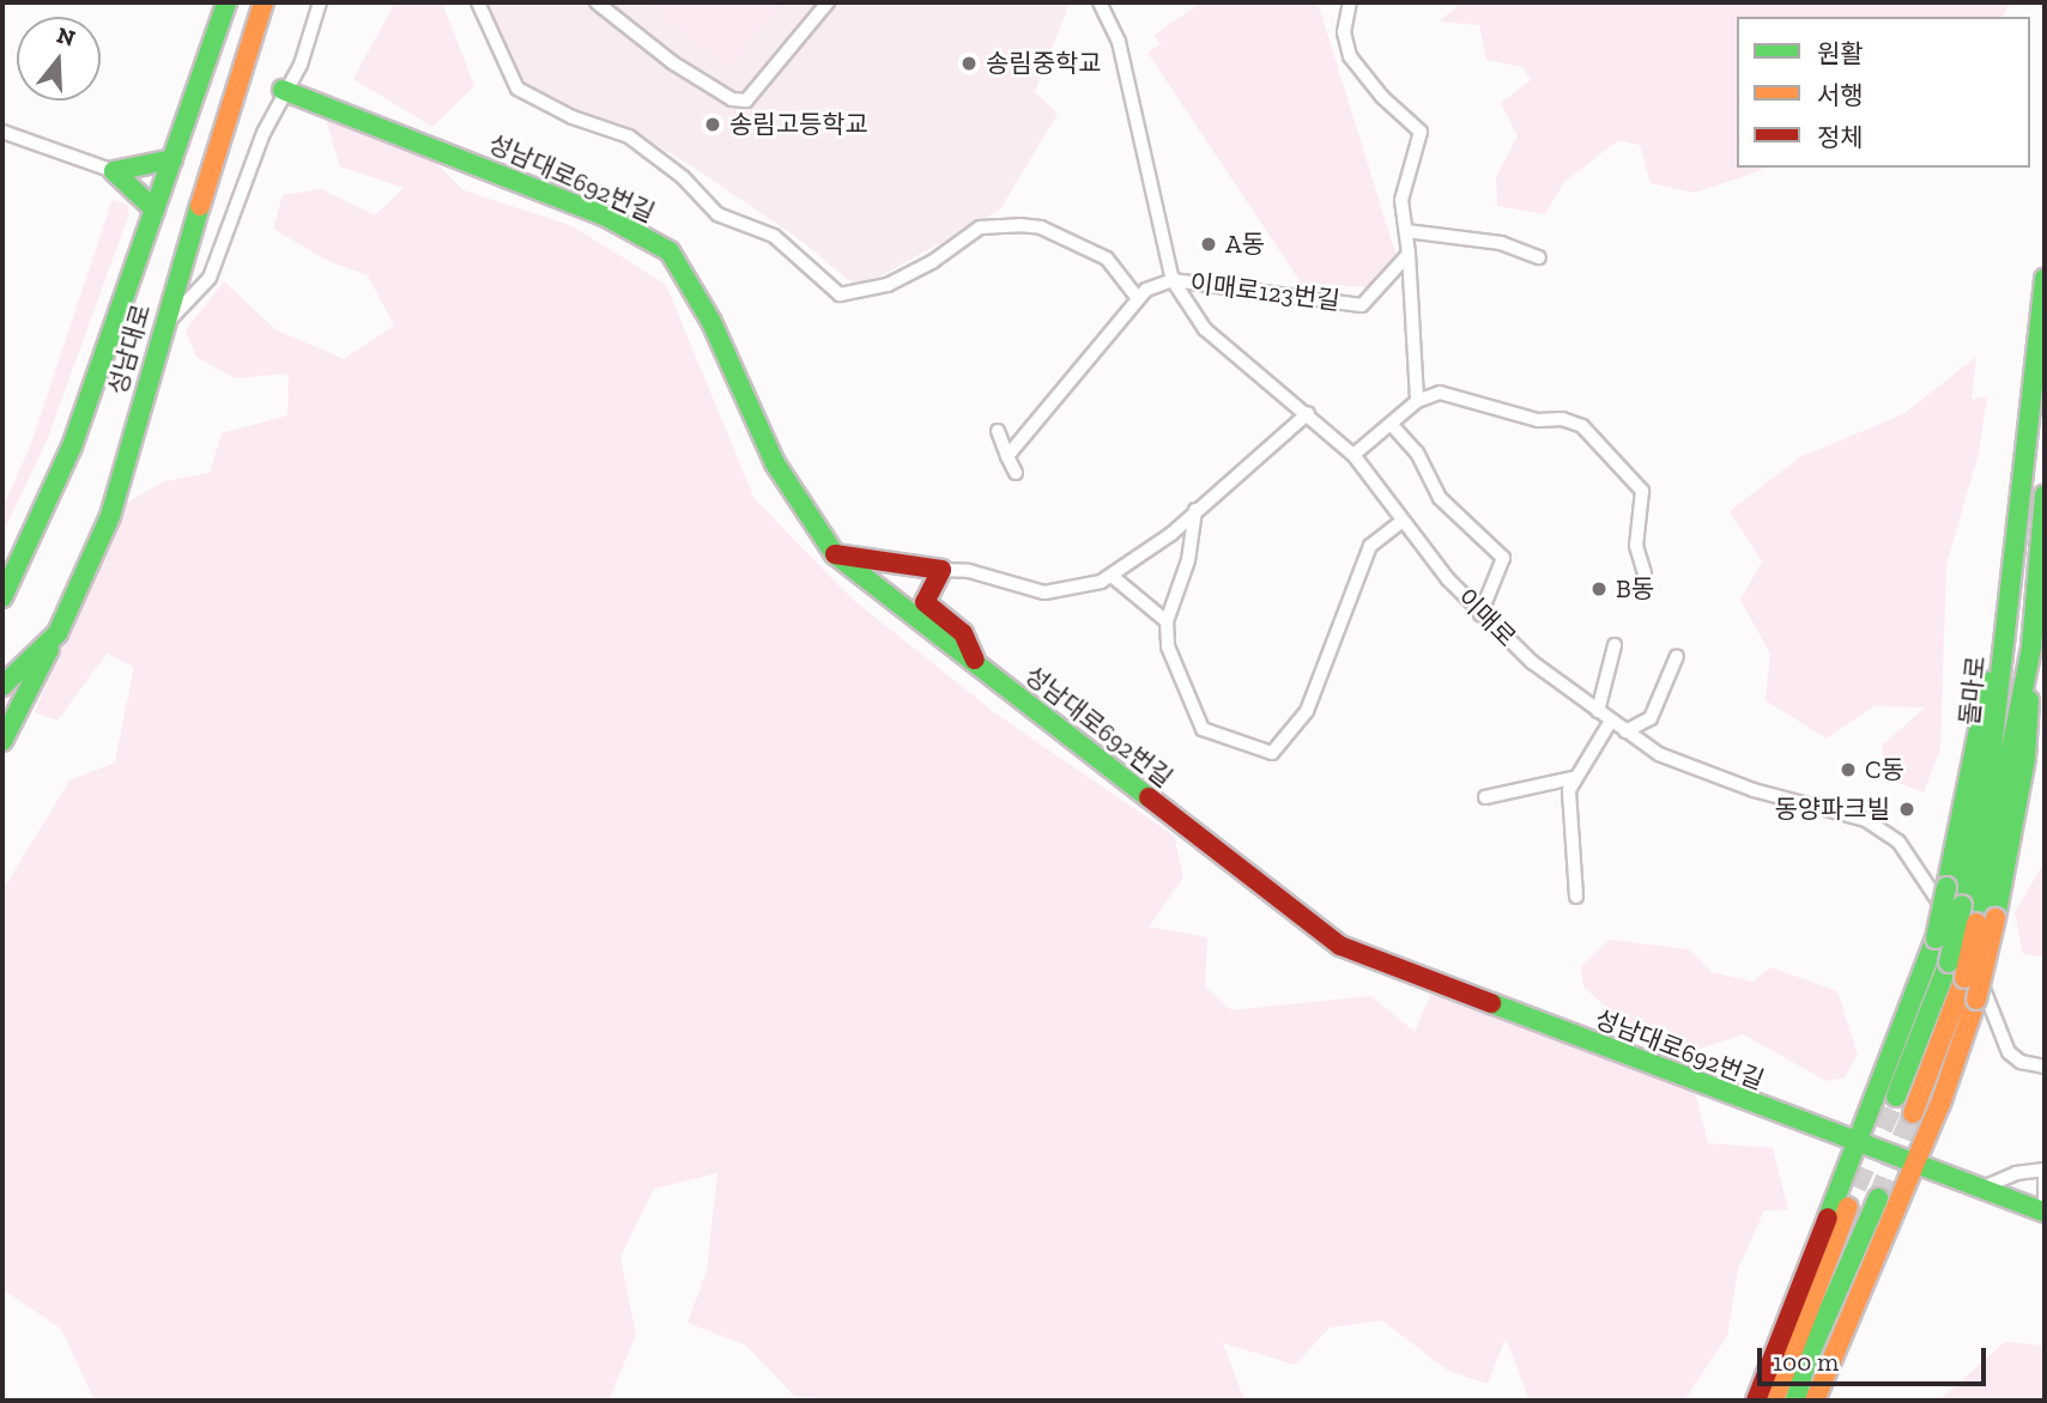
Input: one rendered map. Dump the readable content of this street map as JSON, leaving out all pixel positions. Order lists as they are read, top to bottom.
{
  "streets": {
    "main road": ["성남대로692번길", "성남대로", "돌마로"],
    "street": ["이매로123번길", "이매로"]
  },
  "crossings": [
    ["이매로123번길", "이매로"]
  ],
  "places": [
    "송림중학교",
    "송림고등학교",
    "A동",
    "B동",
    "C동",
    "동양파크빌"
  ],
  "legend": ["원활", "서행", "정체"],
  "scale_bar": "100 m",
  "north": "top"
}
